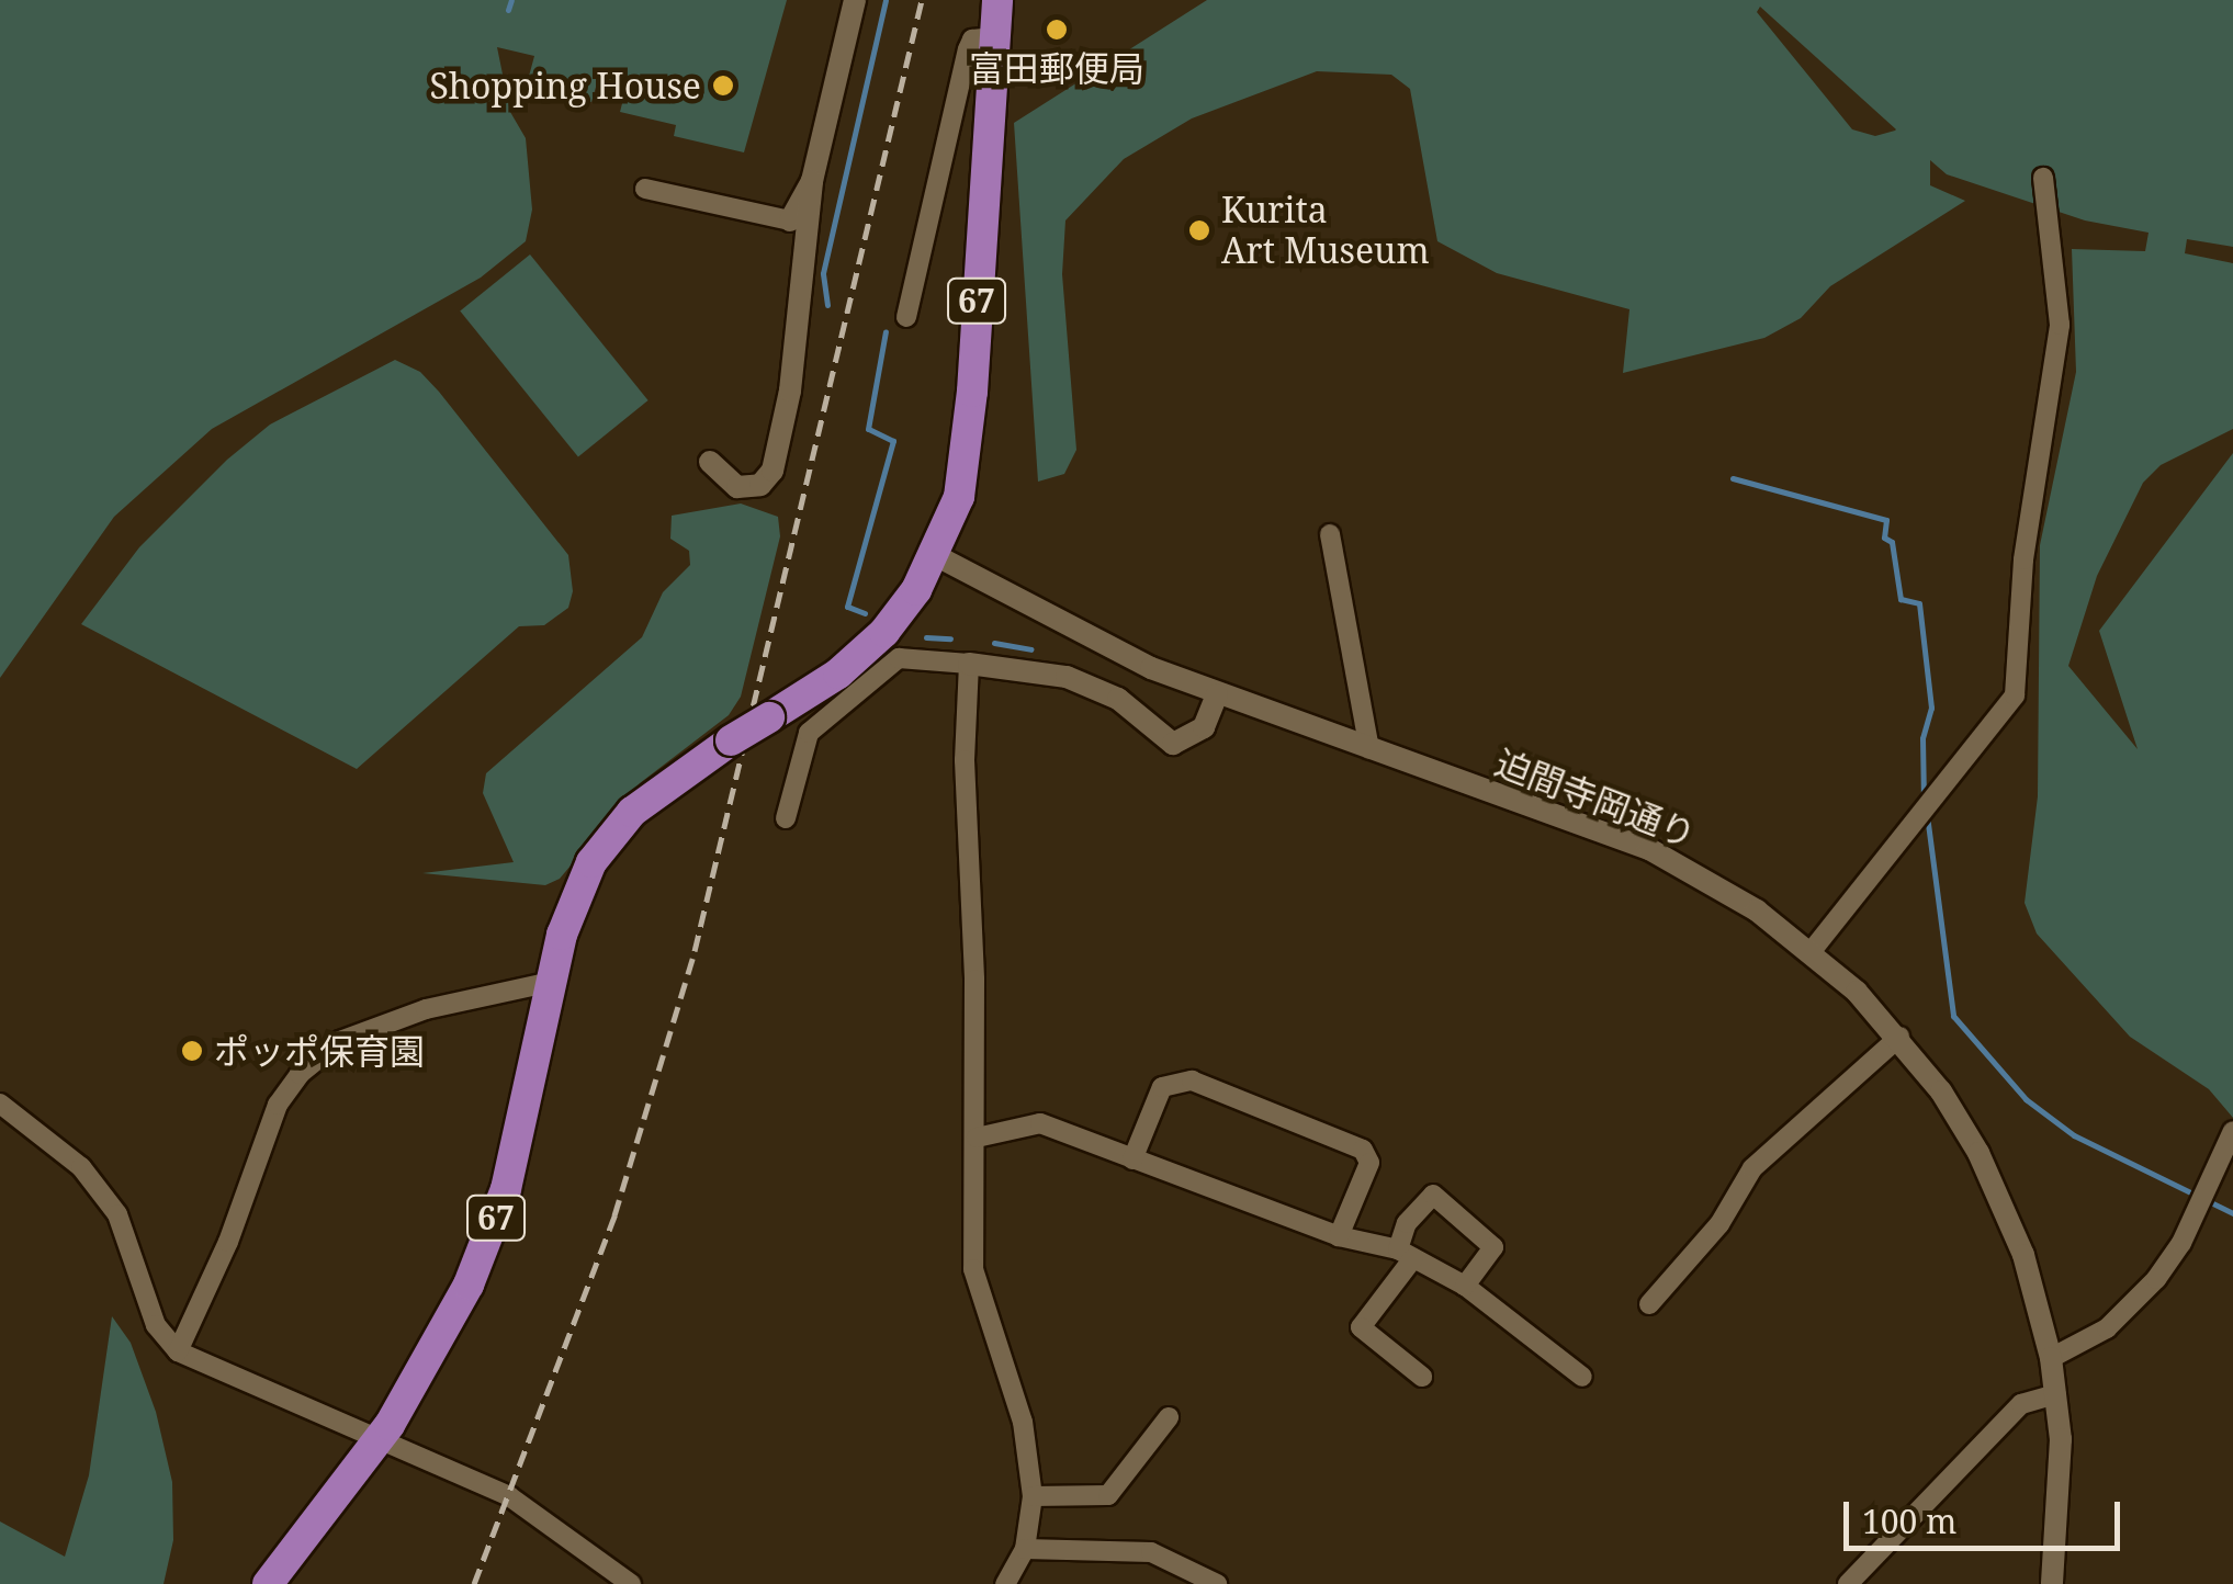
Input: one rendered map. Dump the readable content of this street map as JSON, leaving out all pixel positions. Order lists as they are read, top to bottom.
{
  "streets": {
    "main road": ["67"],
    "street": ["迫間寺岡通り"]
  },
  "crossings": [
    ["67", "迫間寺岡通り"]
  ],
  "places": [
    "富田郵便局",
    "Shopping House",
    "Kurita Art Museum",
    "ポッポ保育園"
  ],
  "scale_bar": "100 m"
}
